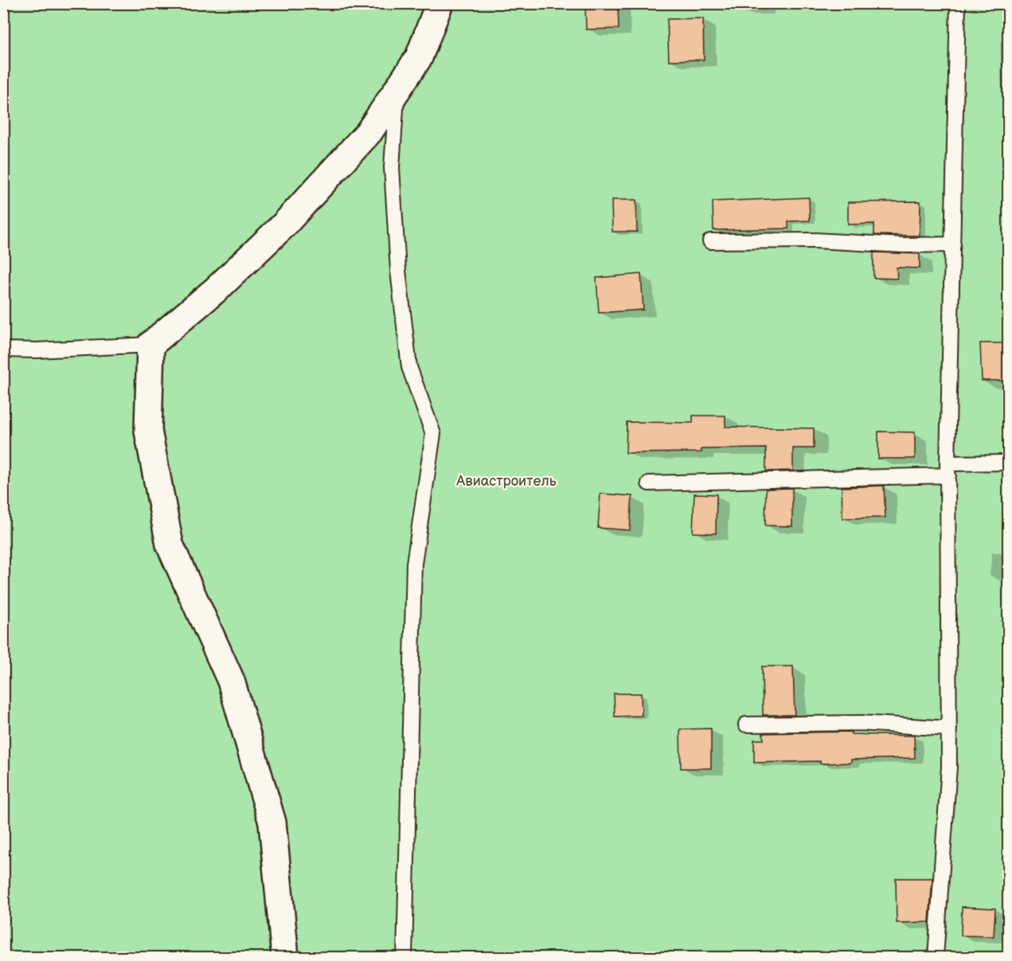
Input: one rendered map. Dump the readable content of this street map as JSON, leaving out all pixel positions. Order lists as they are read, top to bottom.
{
  "parks": ["Авиастроитель"]
}
